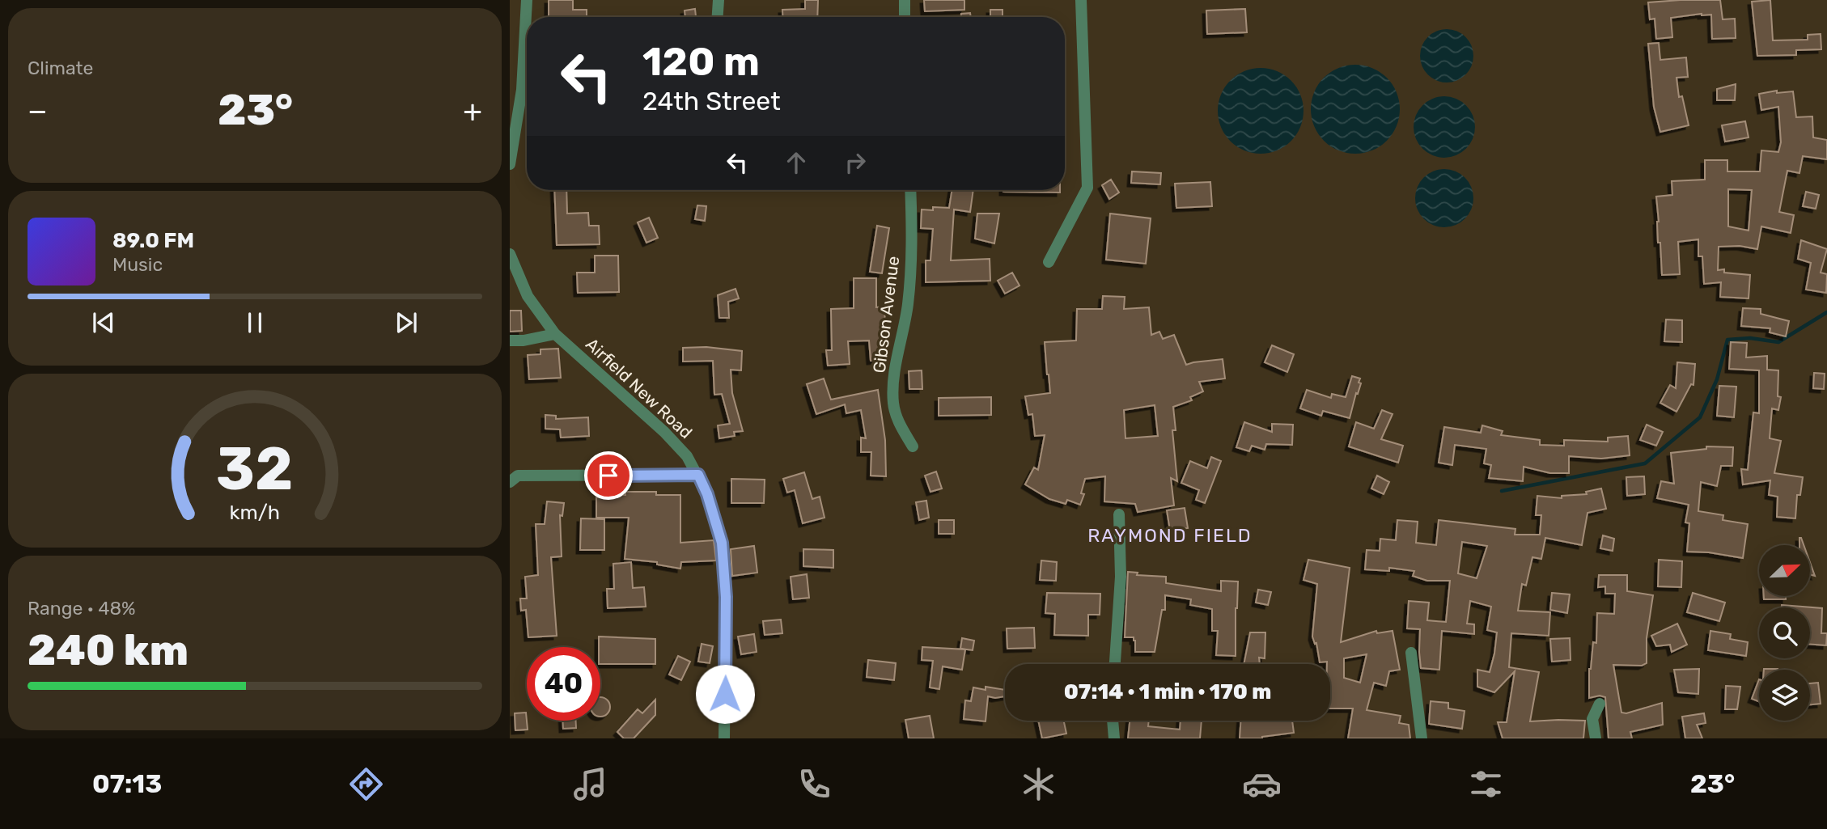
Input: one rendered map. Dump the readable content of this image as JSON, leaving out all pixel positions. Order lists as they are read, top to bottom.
{
  "streets": {
    "street": ["Gibson Avenue", "Airfield New Road"]
  },
  "districts": ["RAYMOND FIELD"],
  "north": "top right",
  "page": {
    "tile": [
      "Climate",
      ["Range · 48%", "240 km"]
    ],
    "turn": ["120 m", "24th Street"],
    "heat": ["−", "23°", "+"],
    "song": ["89.0 FM", "Music"],
    "limit": "40",
    "trip": "07:14 · 1 min · 170 m",
    "tabs": ["07:13", "23°"],
    "gauge": ["32", "km/h"]
  }
}
